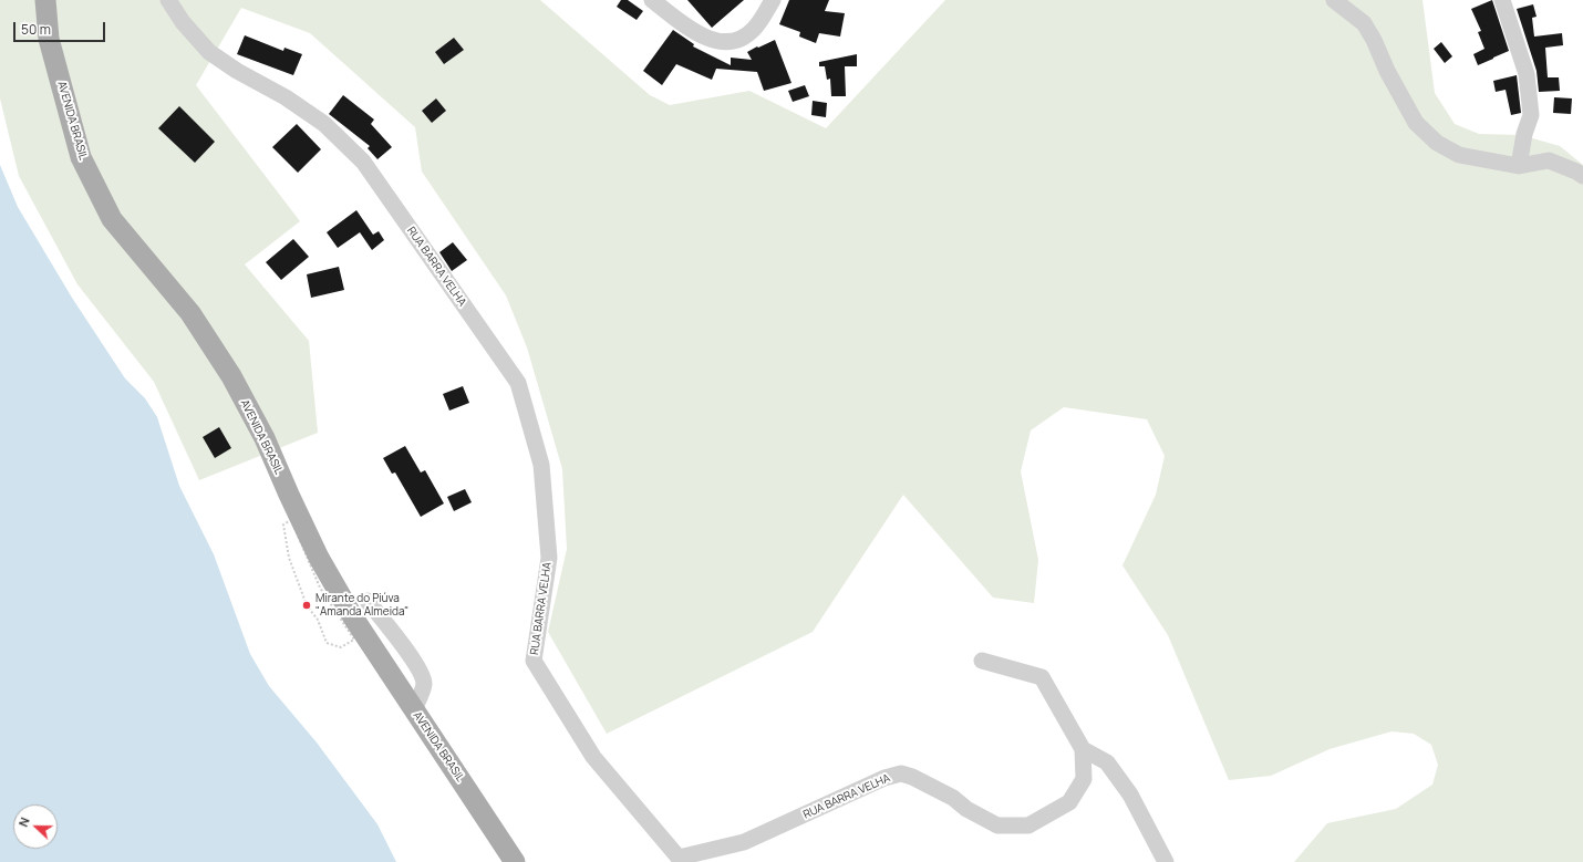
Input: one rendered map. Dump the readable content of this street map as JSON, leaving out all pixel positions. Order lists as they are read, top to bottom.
{
  "streets": {
    "main road": ["AVENIDA BRASIL"],
    "street": ["RUA BARRA VELHA"]
  },
  "places": ["Mirante do Piúva \"Amanda Almeida\""],
  "scale_bar": "50 m",
  "north": "left"
}
